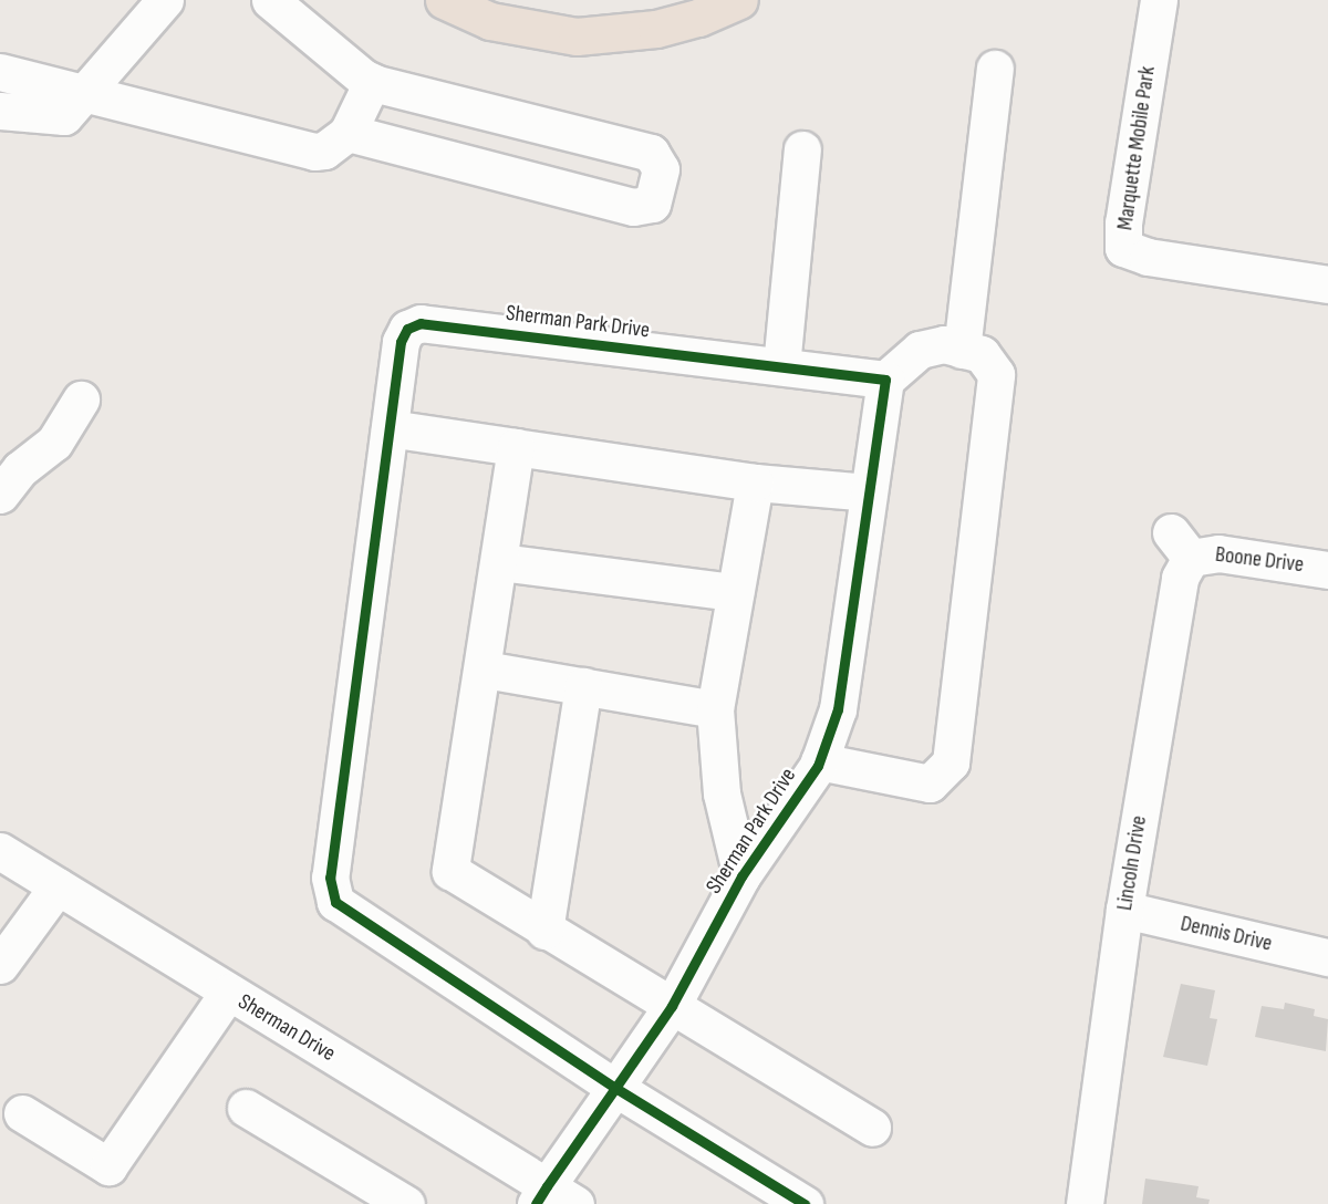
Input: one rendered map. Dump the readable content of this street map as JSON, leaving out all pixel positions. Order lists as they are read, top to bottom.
{
  "streets": {
    "street": [
      "Marquette Mobile Park",
      "Sherman Park Drive",
      "Boone Drive",
      "Lincoln Drive",
      "Dennis Drive",
      "Sherman Drive"
    ]
  },
  "crossings": [
    ["Sherman Park Drive", "Sherman Drive"],
    ["Boone Drive", "Lincoln Drive"],
    ["Lincoln Drive", "Dennis Drive"]
  ]
}
